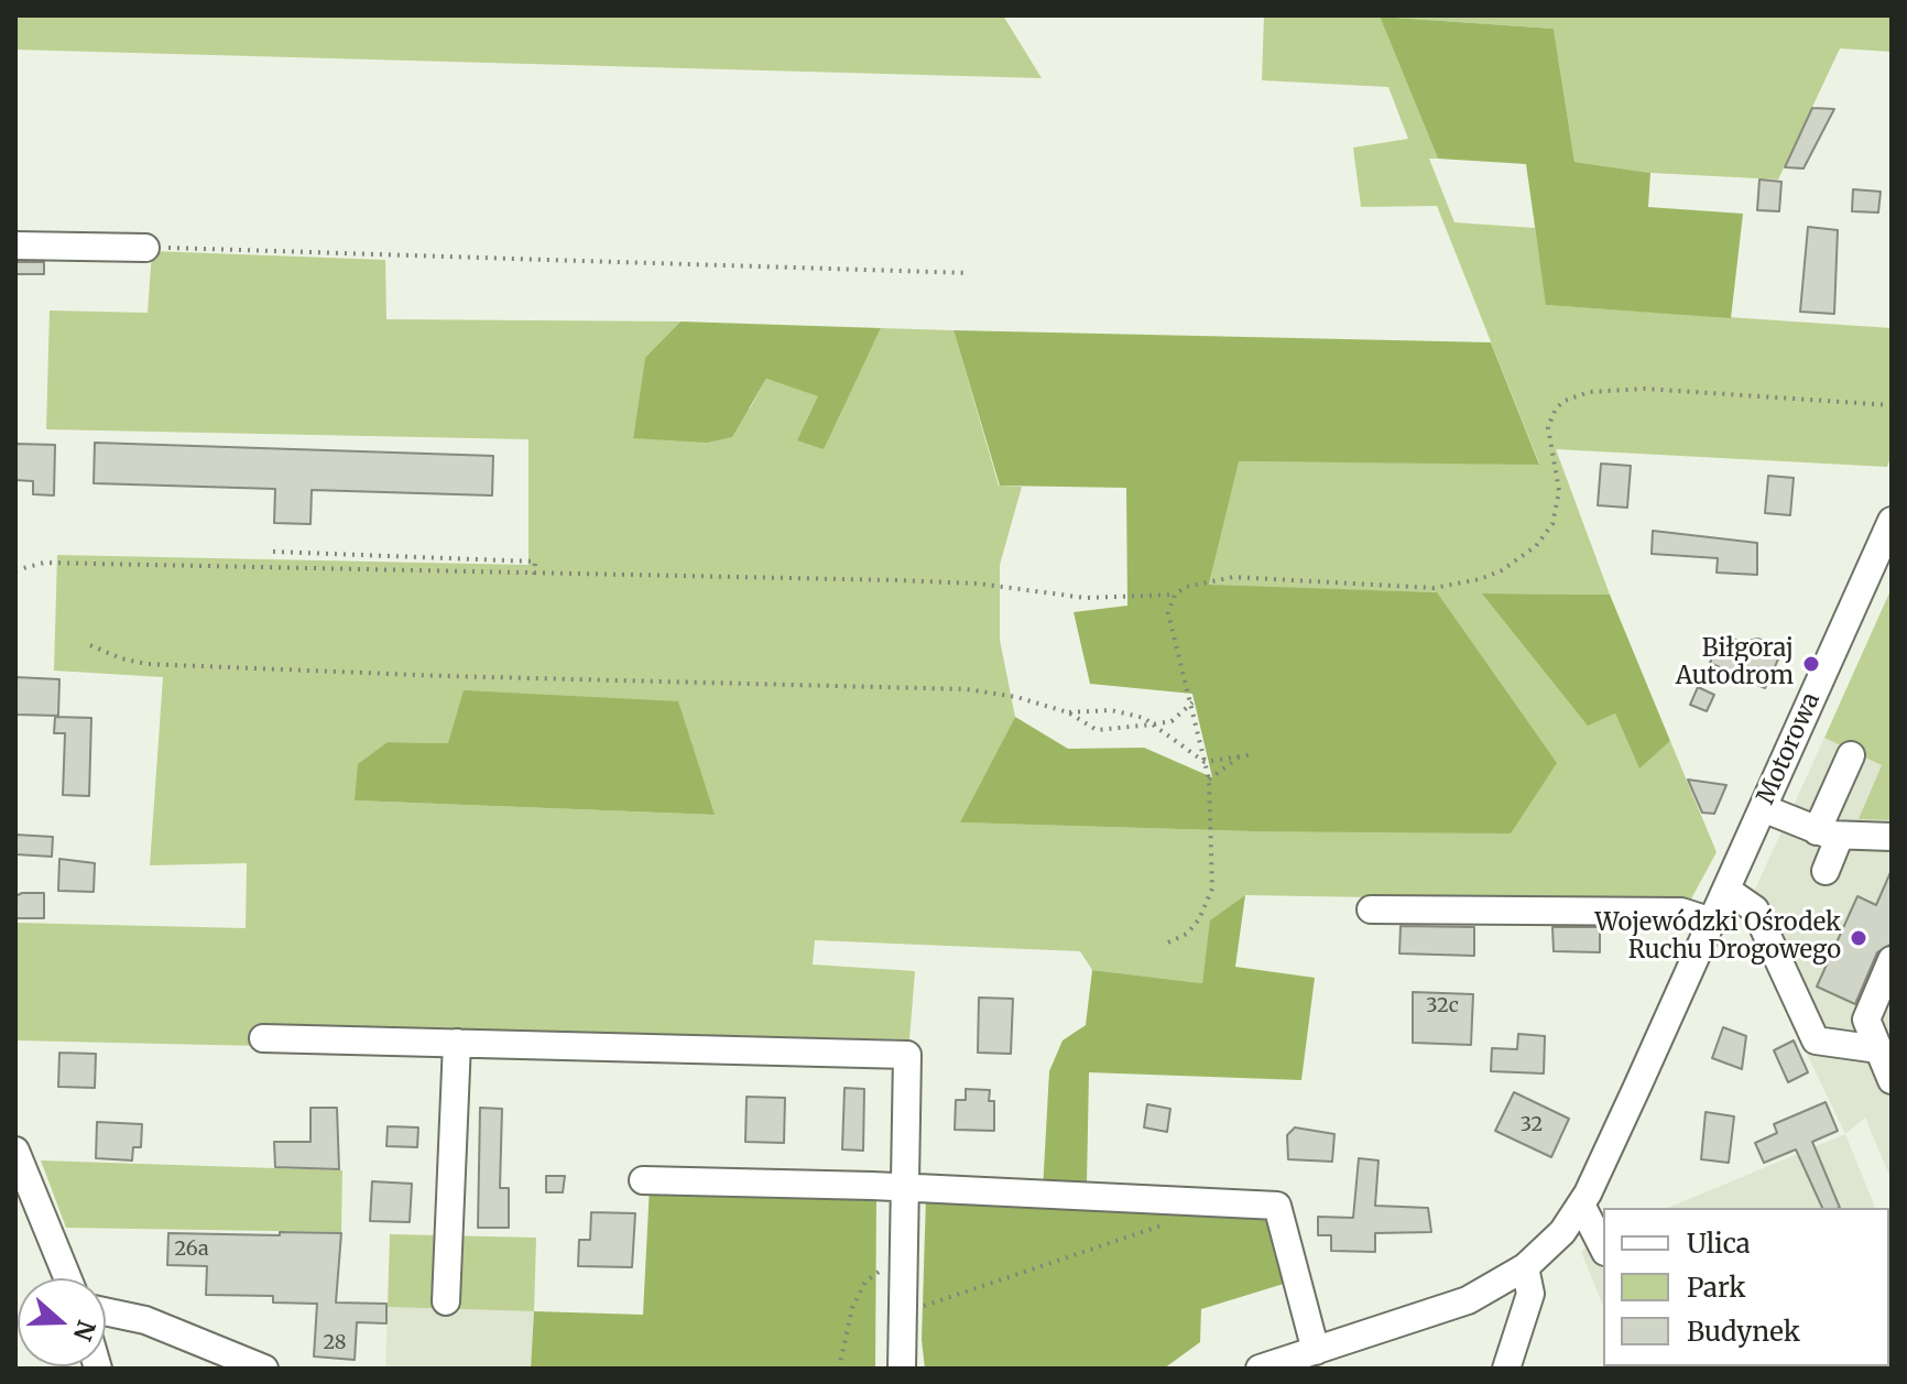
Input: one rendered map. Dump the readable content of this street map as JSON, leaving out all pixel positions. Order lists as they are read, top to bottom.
{
  "streets": {
    "street": ["Motorowa"]
  },
  "places": ["Biłgoraj Autodrom", "Wojewódzki Ośrodek Ruchu Drogowego"],
  "house_numbers": [
    "32c",
    "32",
    "26a",
    "28"
  ],
  "legend": ["Ulica", "Park", "Budynek"],
  "north": "right"
}
